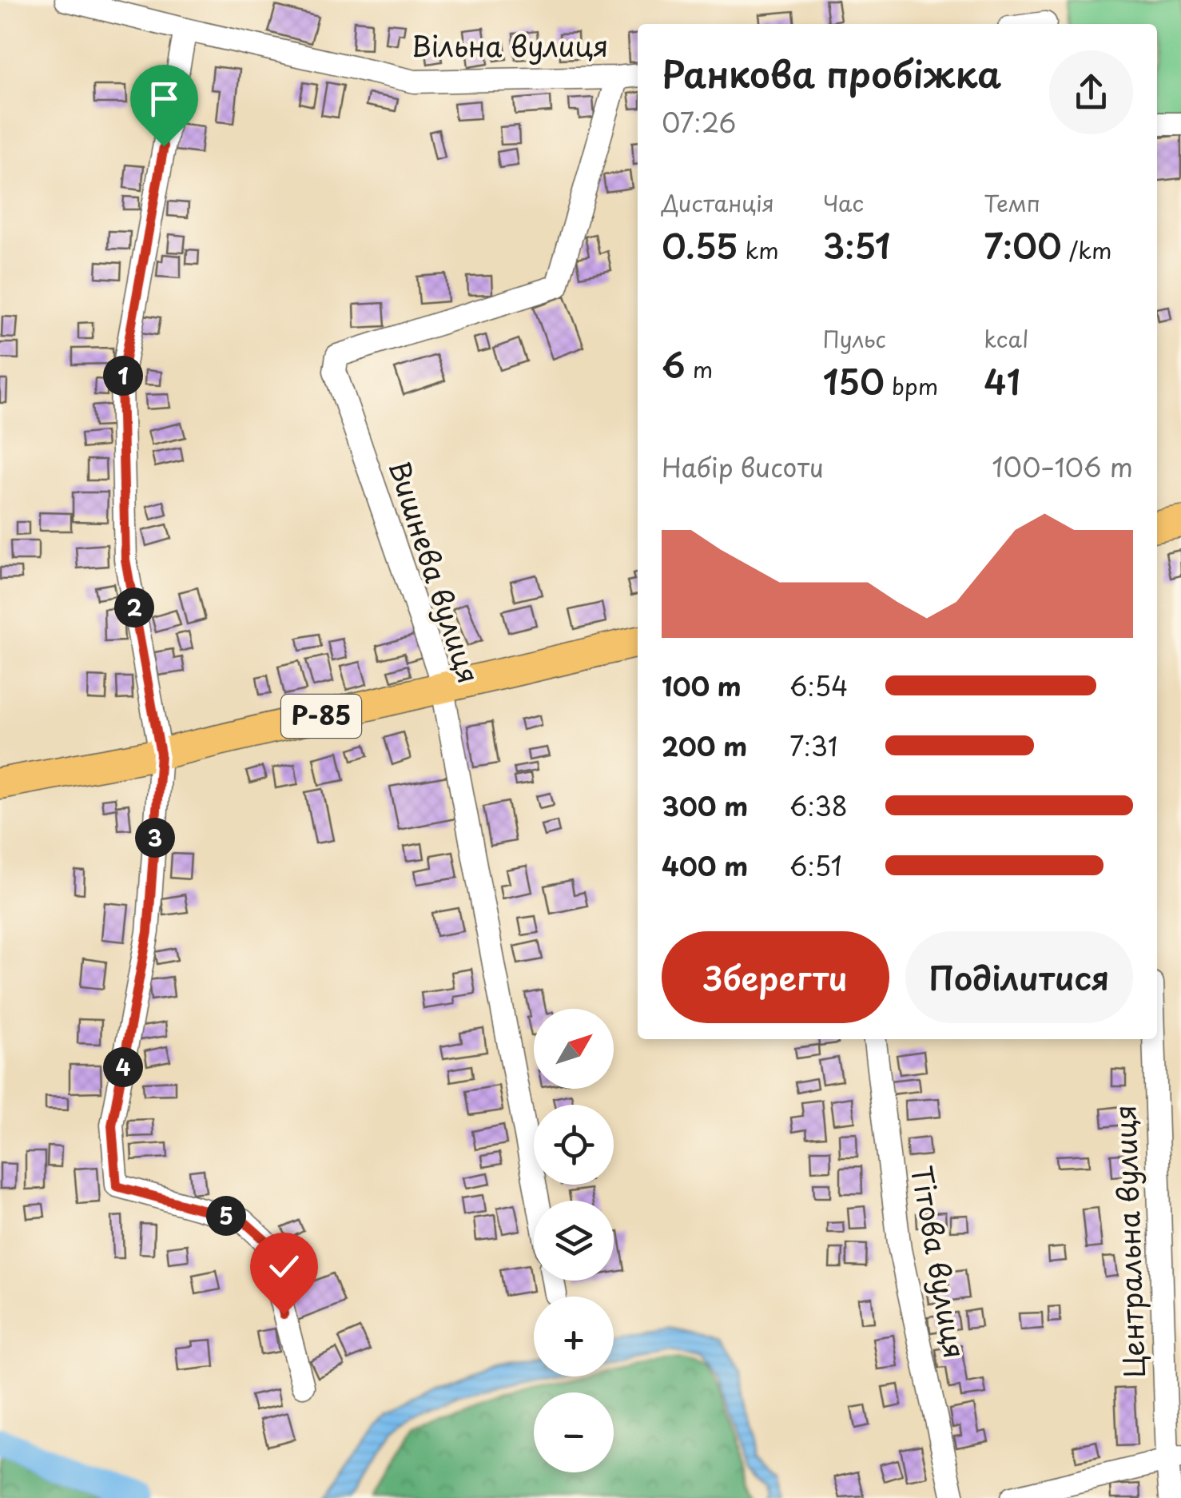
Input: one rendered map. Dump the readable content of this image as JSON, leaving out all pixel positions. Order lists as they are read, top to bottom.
{
  "streets": {
    "main road": ["Р-85"],
    "street": [
      "Вільна вулиця",
      "Вишнева вулиця",
      "Центральна вулиця",
      "Тітова вулиця"
    ]
  },
  "crossings": [
    ["Вільна вулиця", "Вишнева вулиця"],
    ["Вишнева вулиця", "Р-85"]
  ],
  "north": "top right",
  "page": {
    "heading": ["Ранкова пробіжка", "07:26"],
    "stats": [
      ["Дистанція", "0.55 km"],
      ["Час", "3:51"],
      ["Темп", "7:00 /km"],
      ["6 m"],
      ["Пульс", "150 bpm"],
      ["kcal", "41"]
    ],
    "pins": [
      "1",
      "2",
      "3",
      "4",
      "5"
    ],
    "chart": ["Набір висоти", "100–106 m"],
    "list": [
      {
        "name": "100 m",
        "note": "6:54"
      },
      {
        "name": "200 m",
        "note": "7:31"
      },
      {
        "name": "300 m",
        "note": "6:38"
      },
      {
        "name": "400 m",
        "note": "6:51"
      }
    ],
    "buttons": ["Зберегти", "Поділитися"],
    "map_buttons": ["+", "−"]
  }
}
